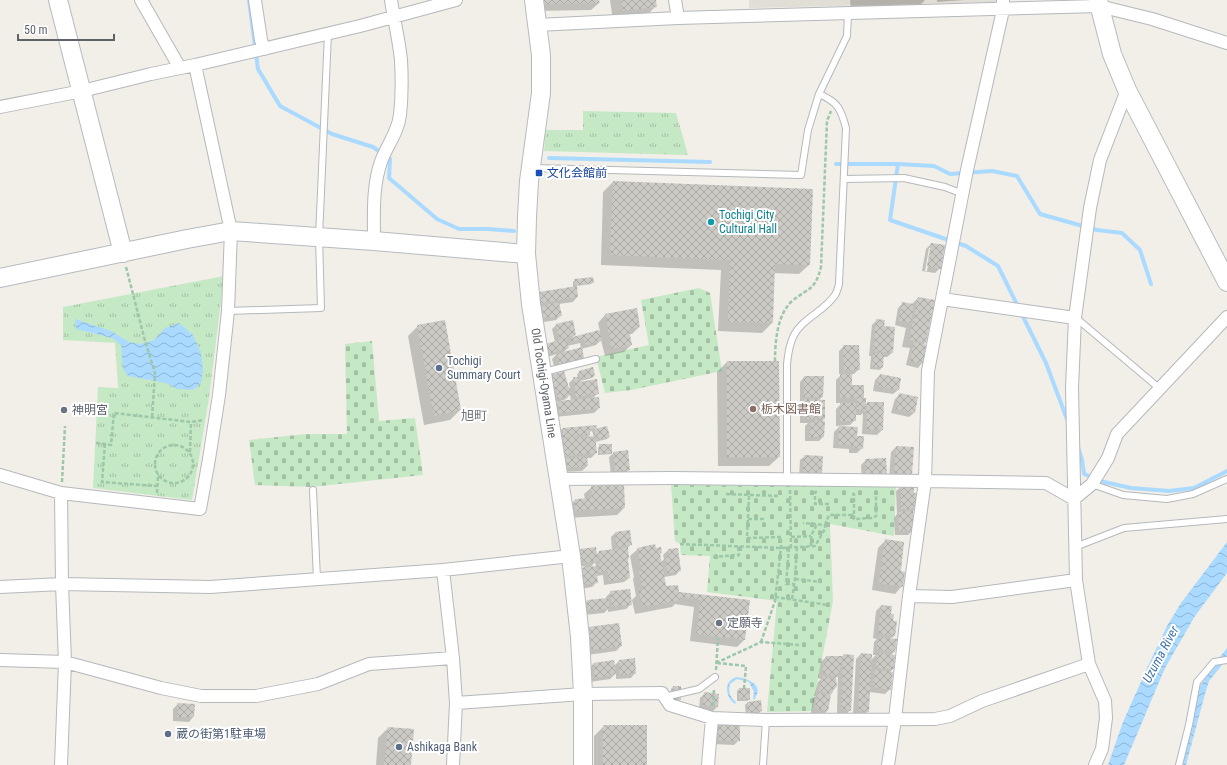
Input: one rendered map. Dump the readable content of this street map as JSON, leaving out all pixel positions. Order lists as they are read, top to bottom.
{
  "streets": {
    "street": ["Old Tochigi-Oyama Line"]
  },
  "districts": ["旭町"],
  "water": ["Uzuma River"],
  "places": {
    "transit": ["文化会館前"],
    "other": [
      "Tochigi City Cultural Hall",
      "Tochigi Summary Court",
      "栃木図書館",
      "神明宮",
      "定願寺",
      "蔵の街第1駐車場",
      "Ashikaga Bank"
    ]
  },
  "scale_bar": "50 m"
}
